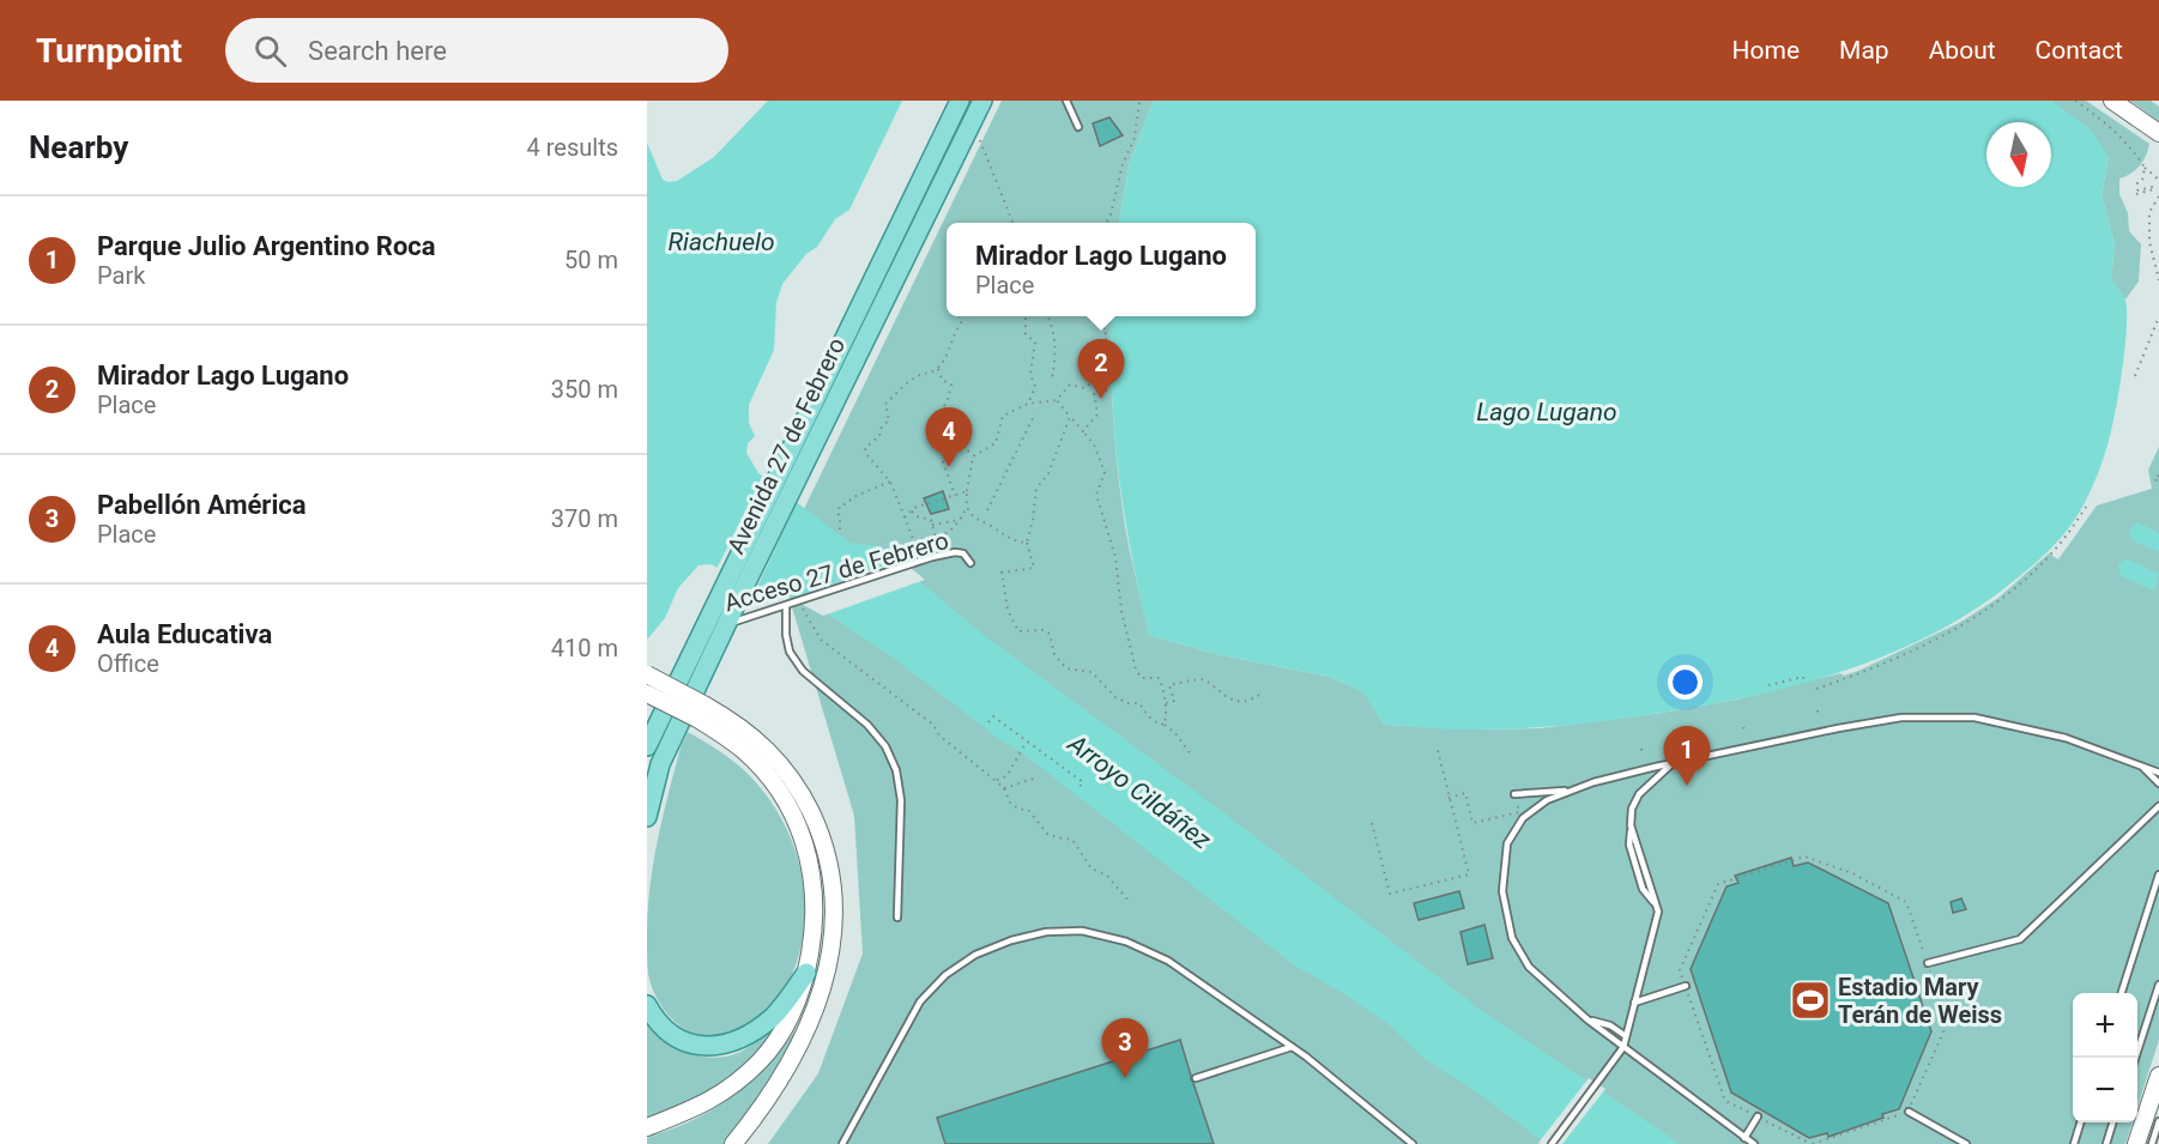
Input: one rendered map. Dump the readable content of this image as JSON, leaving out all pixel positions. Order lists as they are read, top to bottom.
{
  "streets": {
    "main road": ["Avenida 27 de Febrero"],
    "lane": ["Acceso 27 de Febrero"]
  },
  "crossings": [
    ["Avenida 27 de Febrero", "Acceso 27 de Febrero"]
  ],
  "water": ["Riachuelo", "Lago Lugano", "Arroyo Cildáñez"],
  "places": {
    "sports": ["Estadio Mary Terán de Weiss"]
  },
  "north": "bottom",
  "page": {
    "header": "Turnpoint",
    "search": "Search here",
    "nav": [
      "Home",
      "Map",
      "About",
      "Contact"
    ],
    "heading": ["Nearby", "4 results"],
    "list": [
      {
        "mark": "1",
        "name": "Parque Julio Argentino Roca",
        "note": "Park",
        "value": "50 m"
      },
      {
        "mark": "2",
        "name": "Mirador Lago Lugano",
        "note": "Place",
        "value": "350 m"
      },
      {
        "mark": "3",
        "name": "Pabellón América",
        "note": "Place",
        "value": "370 m"
      },
      {
        "mark": "4",
        "name": "Aula Educativa",
        "note": "Office",
        "value": "410 m"
      }
    ],
    "popup": ["Mirador Lago Lugano", "Place"],
    "pins": [
      "2",
      "4",
      "1",
      "3"
    ],
    "map_buttons": ["+", "−"]
  }
}
